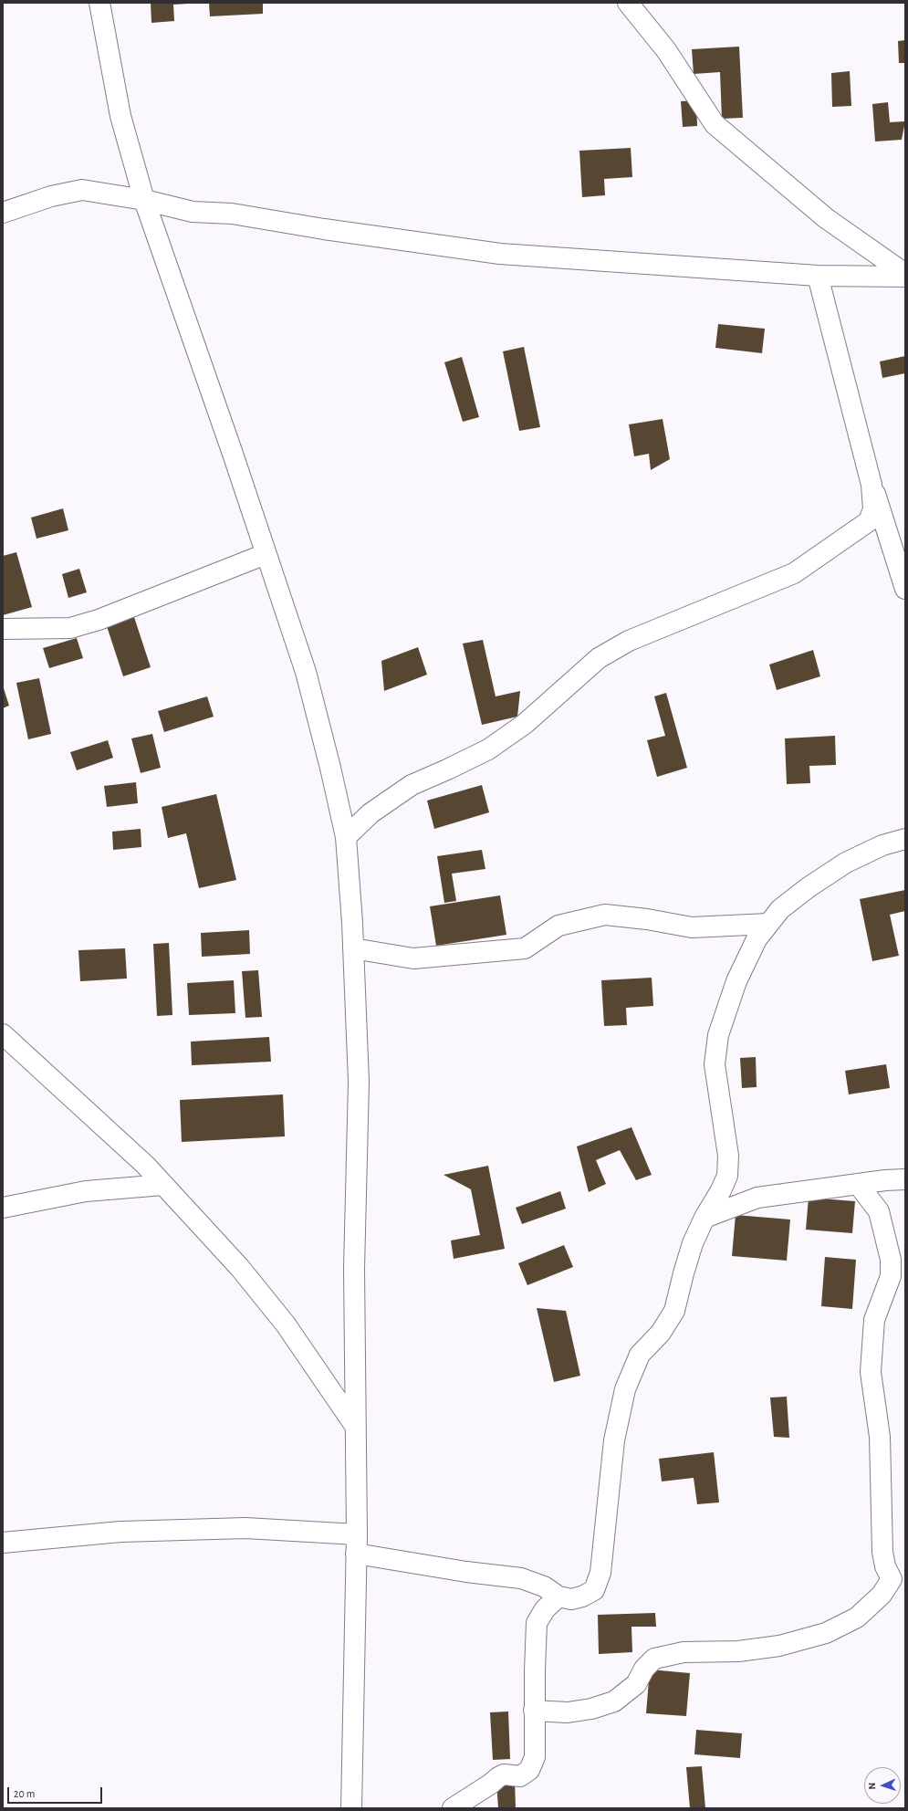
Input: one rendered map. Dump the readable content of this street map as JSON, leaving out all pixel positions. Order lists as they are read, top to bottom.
{
  "scale_bar": "20 m",
  "north": "left"
}
